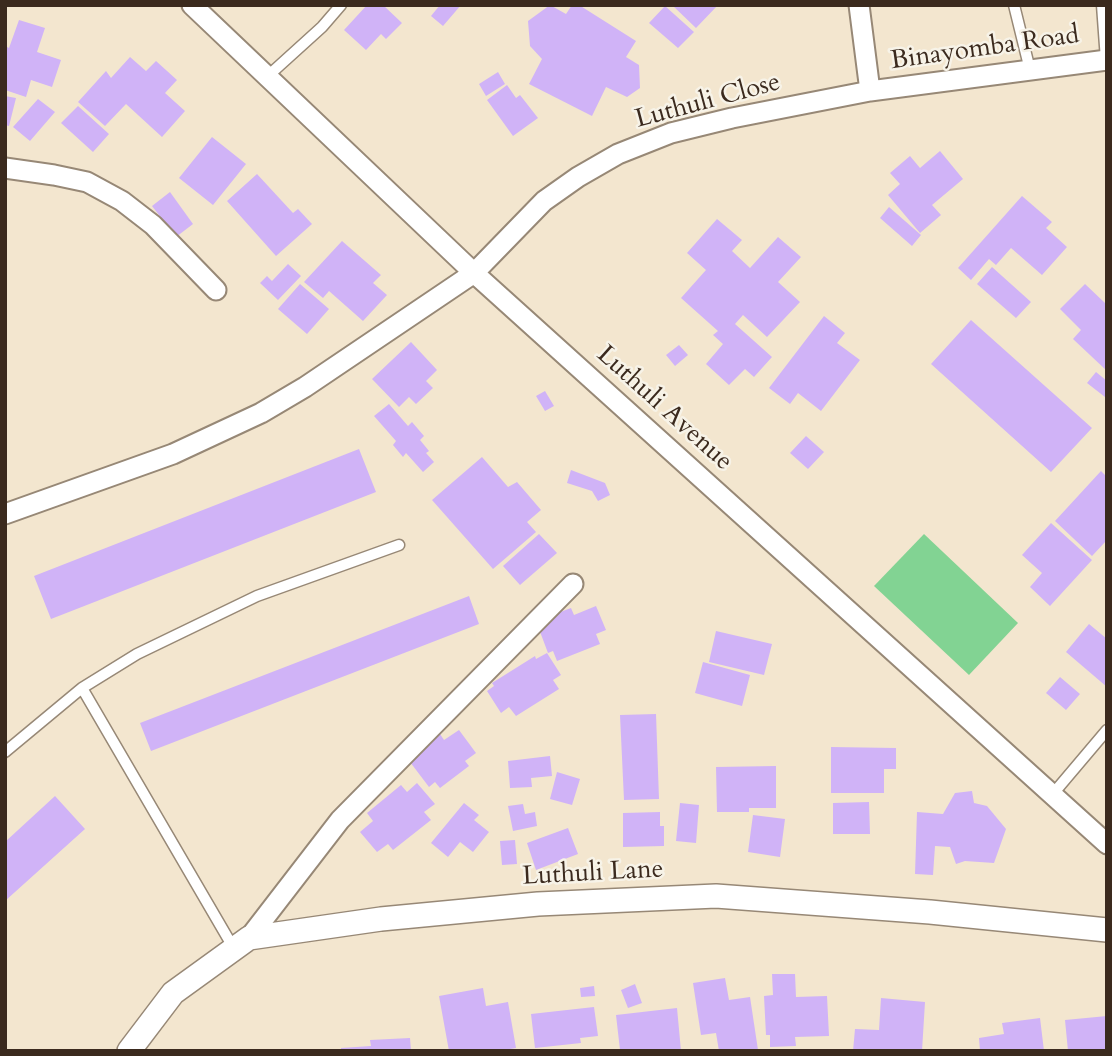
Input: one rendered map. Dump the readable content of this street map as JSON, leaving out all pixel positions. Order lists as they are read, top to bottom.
{
  "streets": {
    "street": [
      "Binayomba Road",
      "Luthuli Close",
      "Luthuli Avenue",
      "Luthuli Lane"
    ]
  },
  "crossings": [
    ["Binayomba Road", "Luthuli Close"],
    ["Luthuli Close", "Luthuli Avenue"]
  ]
}
